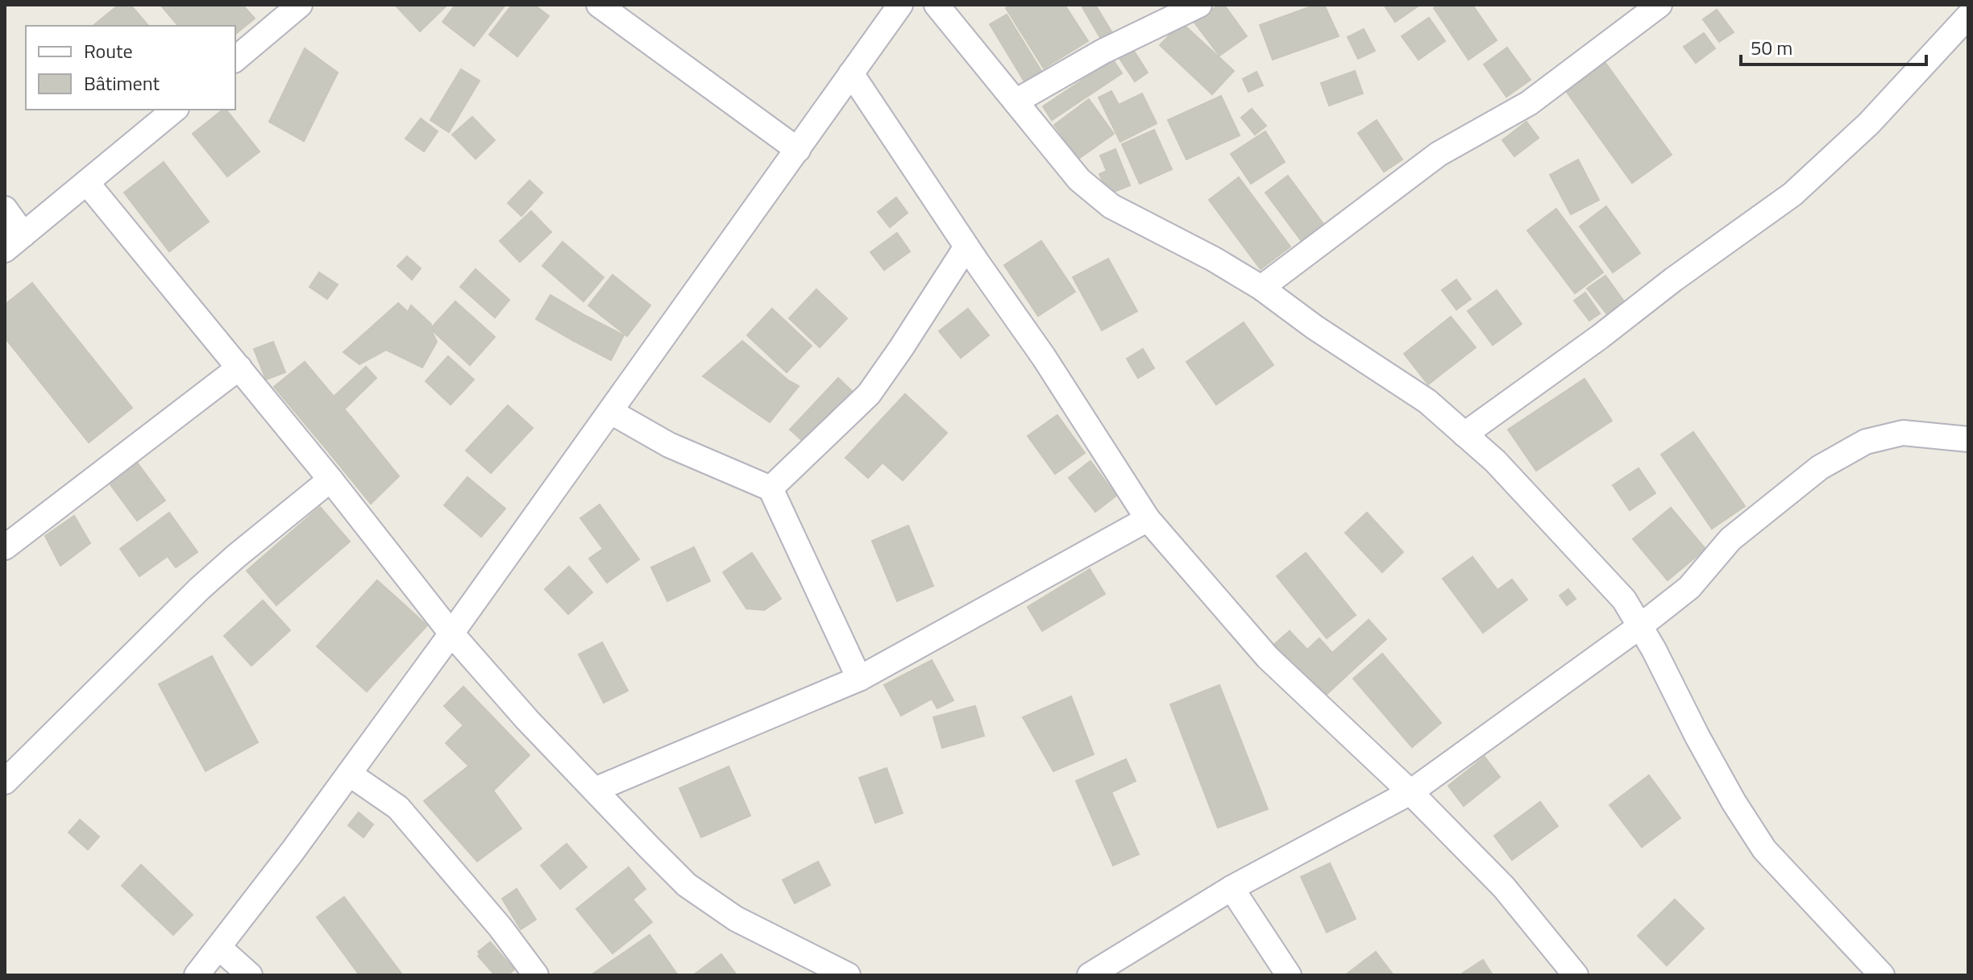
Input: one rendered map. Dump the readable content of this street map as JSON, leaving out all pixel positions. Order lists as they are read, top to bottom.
{
  "legend": ["Route", "Bâtiment"],
  "scale_bar": "50 m"
}
